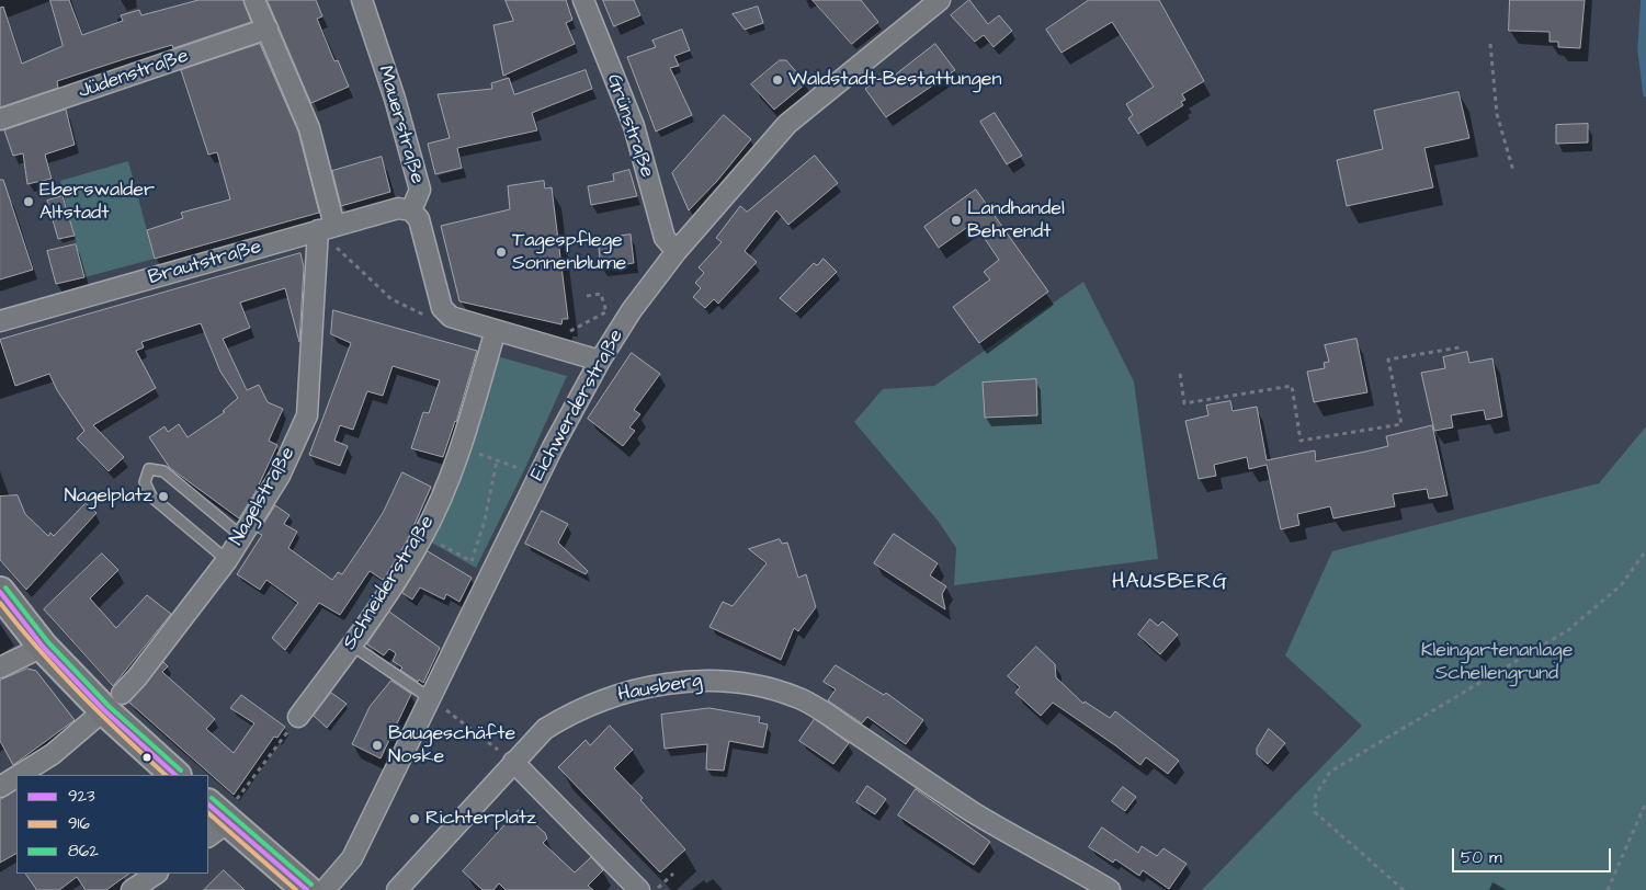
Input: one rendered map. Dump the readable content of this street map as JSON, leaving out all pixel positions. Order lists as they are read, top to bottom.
{
  "streets": {
    "street": [
      "Jüdenstraße",
      "Mauerstraße",
      "Grünstraße",
      "Brautstraße",
      "Eichwerderstraße",
      "Nagelstraße",
      "Schneiderstraße",
      "Hausberg"
    ]
  },
  "crossings": [
    ["Jüdenstraße", "Nagelstraße"],
    ["Mauerstraße", "Brautstraße"],
    ["Mauerstraße", "Eichwerderstraße"],
    ["Mauerstraße", "Schneiderstraße"],
    ["Grünstraße", "Eichwerderstraße"],
    ["Brautstraße", "Nagelstraße"]
  ],
  "districts": ["HAUSBERG"],
  "parks": ["Kleingartenanlage Schellengrund"],
  "places": [
    "Waldstadt-Bestattungen",
    "Eberswalder Altstadt",
    "Landhandel Behrendt",
    "Tagespflege Sonnenblume",
    "Nagelplatz",
    "Baugeschäfte Noske",
    "Richterplatz"
  ],
  "lines": ["transit line 862", "transit line 923", "transit line 916"],
  "legend": ["923", "916", "862"],
  "scale_bar": "50 m"
}
